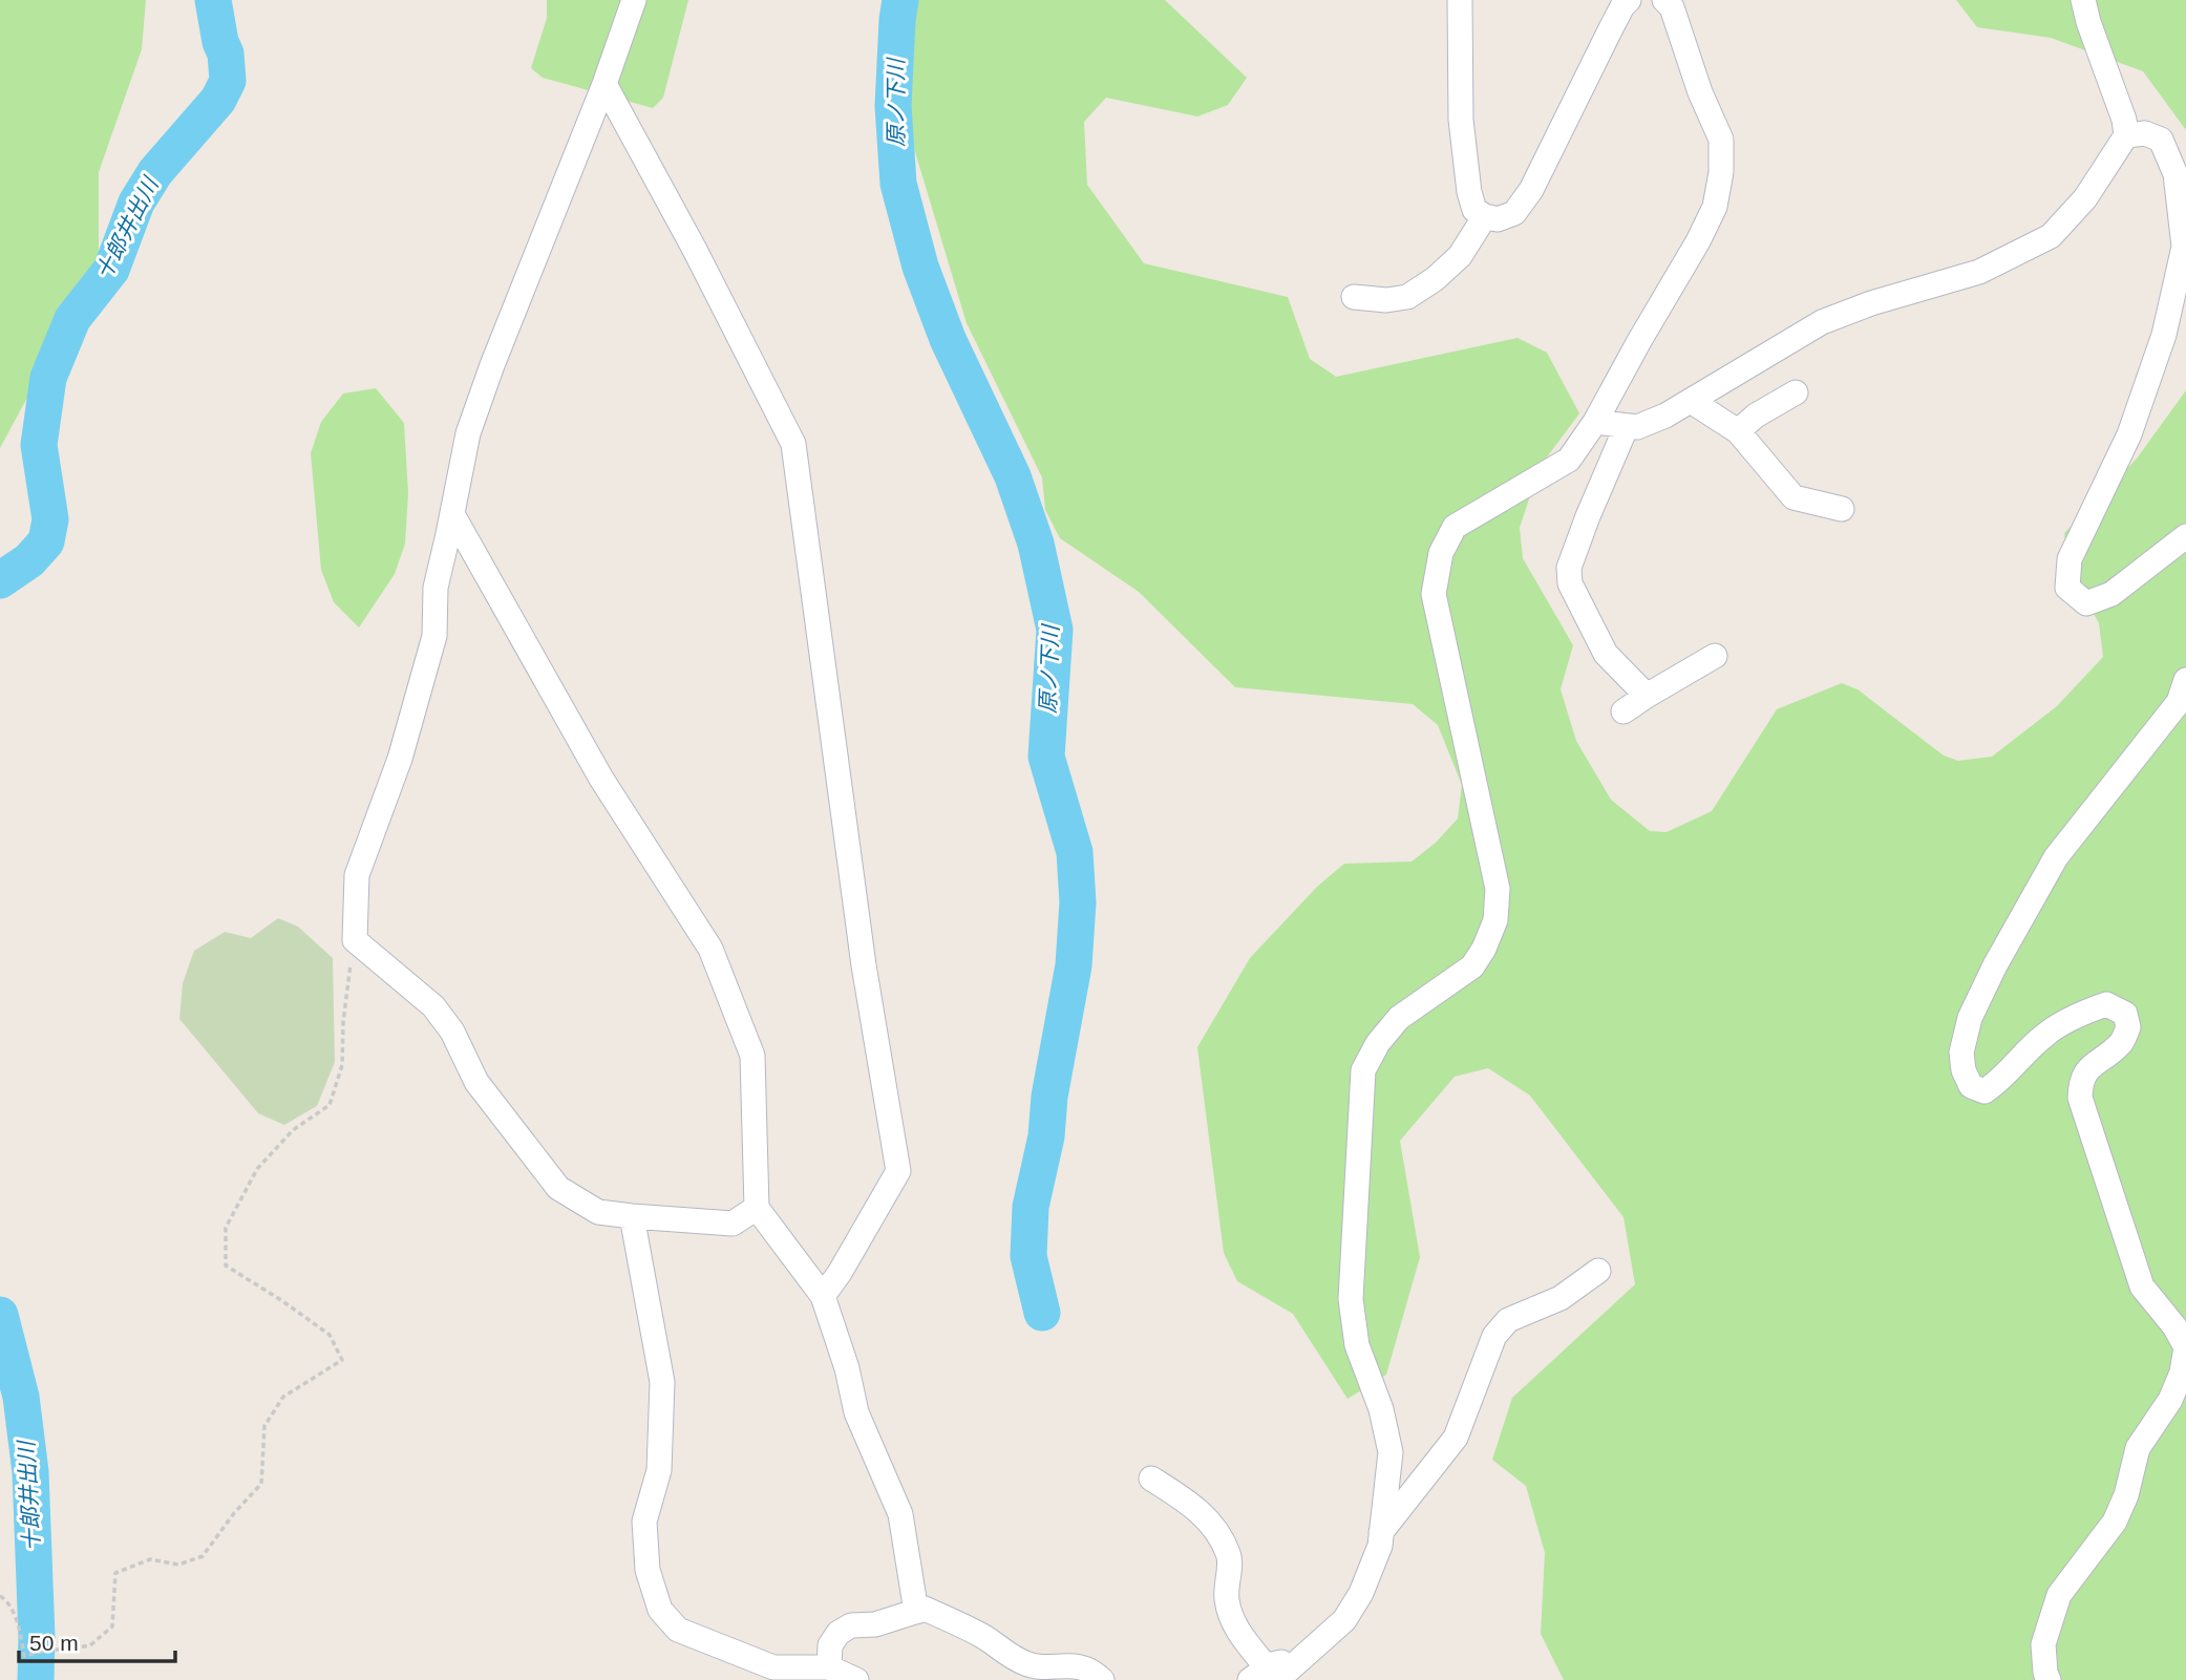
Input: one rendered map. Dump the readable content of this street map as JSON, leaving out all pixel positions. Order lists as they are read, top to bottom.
{
  "water": ["原ノ下川", "十郎井出川"],
  "scale_bar": "50 m"
}
